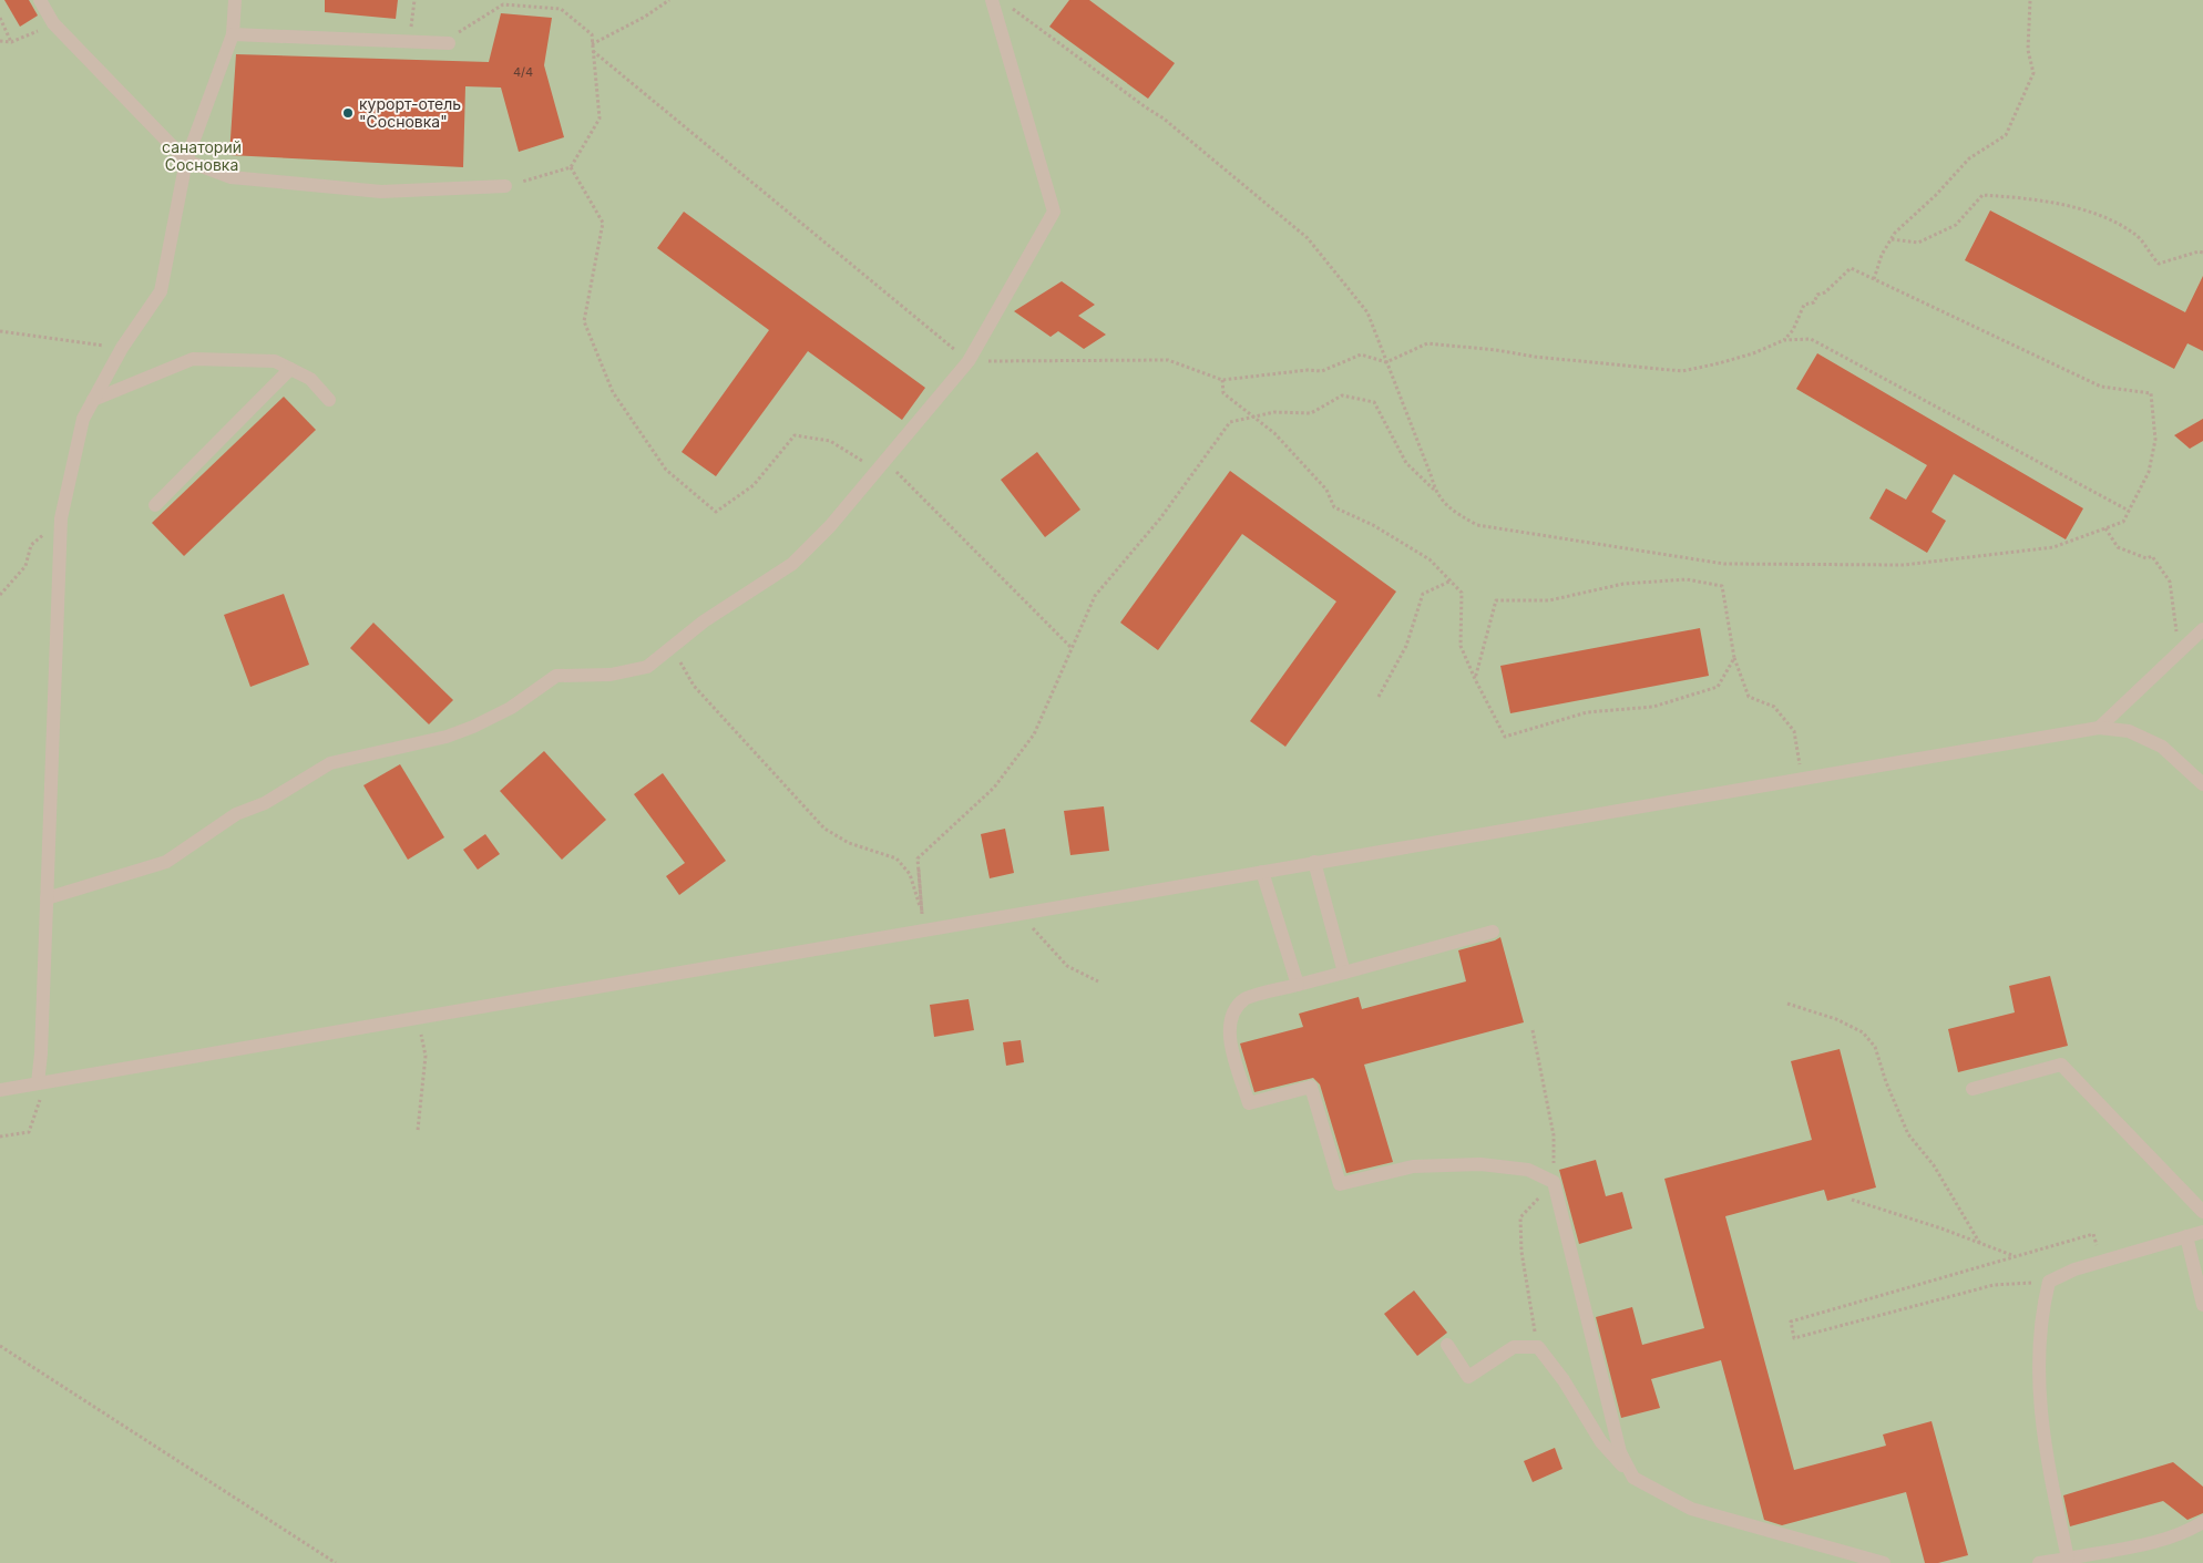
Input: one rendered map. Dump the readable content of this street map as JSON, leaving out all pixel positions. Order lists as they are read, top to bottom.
{
  "parks": ["санаторий Сосновка"],
  "places": ["курорт-отель \"Сосновка\""],
  "house_numbers": ["4/4"]
}
